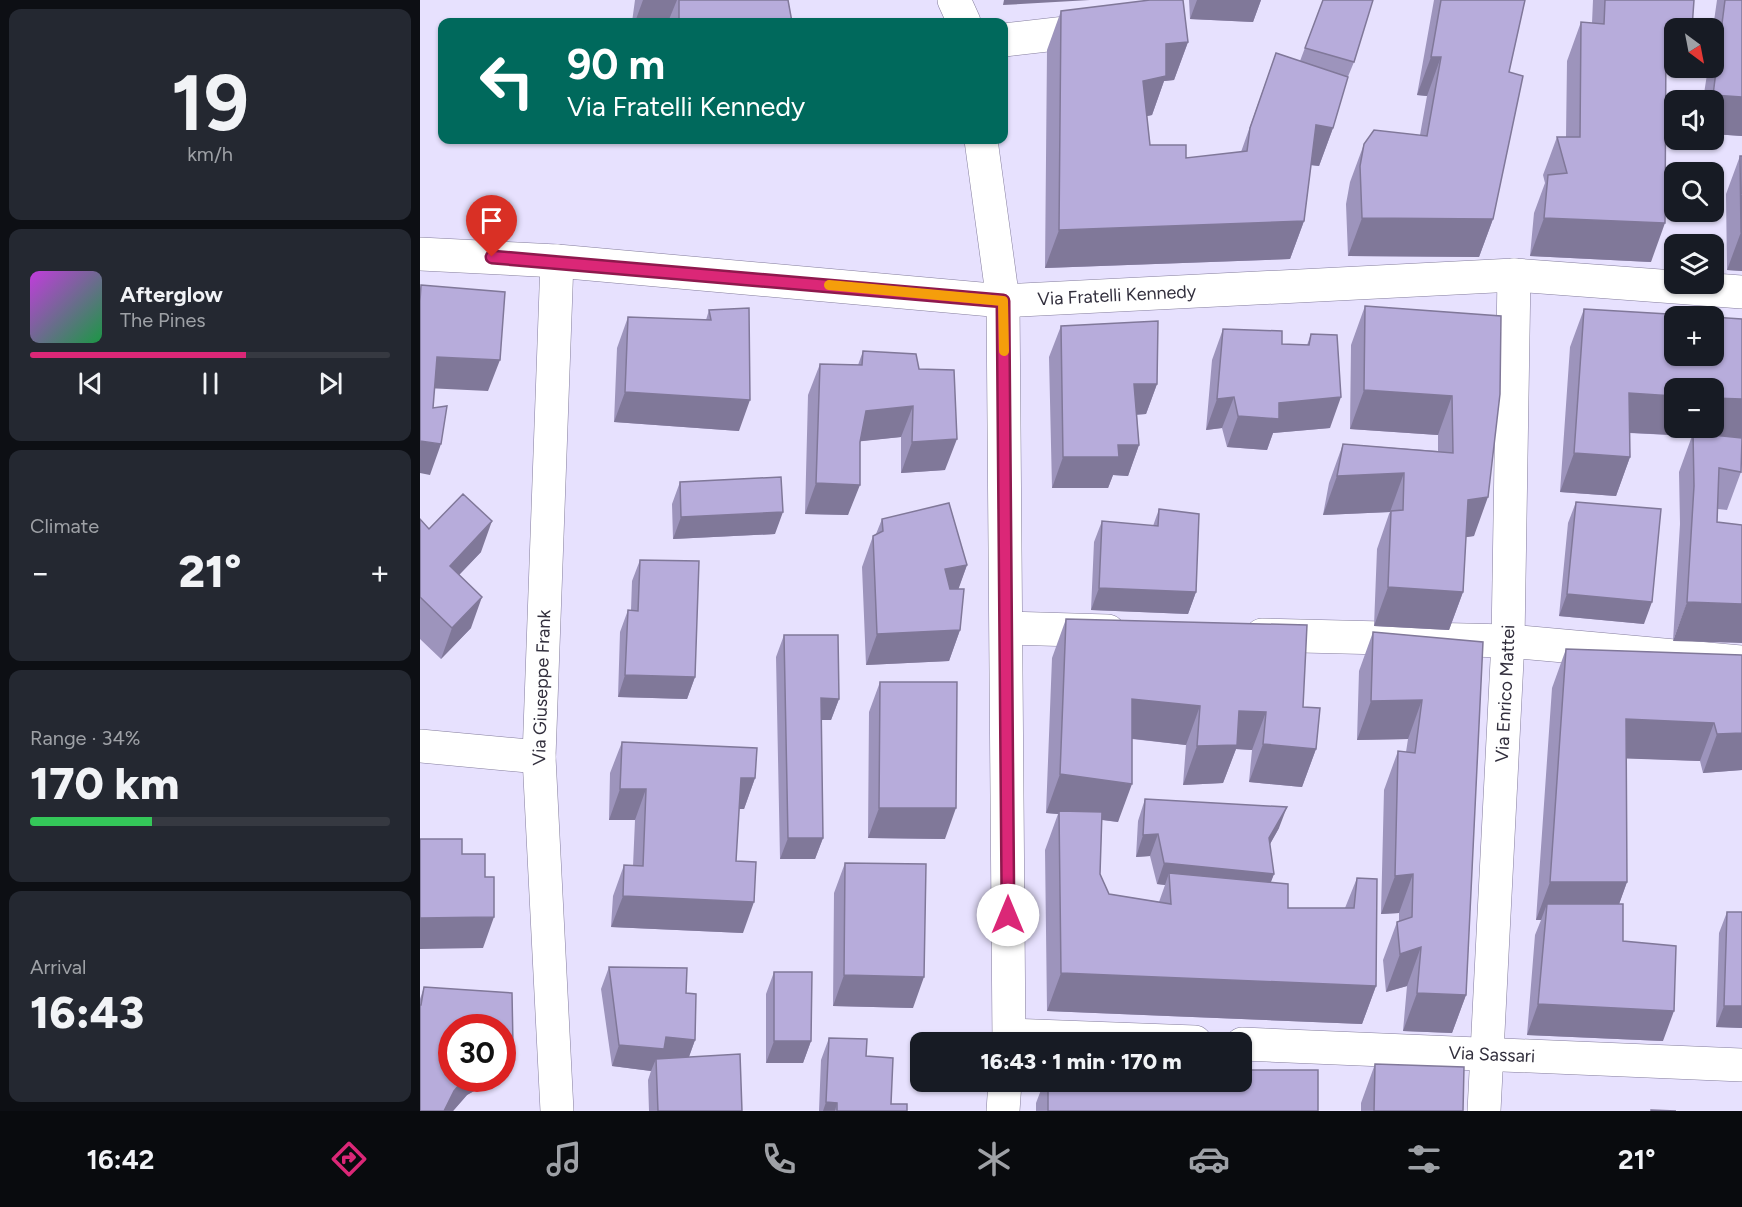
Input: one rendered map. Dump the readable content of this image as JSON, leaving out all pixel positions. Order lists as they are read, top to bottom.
{
  "streets": {
    "street": [
      "Via Fratelli Kennedy",
      "Via Giuseppe Frank",
      "Via Enrico Mattei",
      "Via Sassari"
    ]
  },
  "crossings": [
    ["Via Fratelli Kennedy", "Via Giuseppe Frank"],
    ["Via Fratelli Kennedy", "Via Enrico Mattei"],
    ["Via Enrico Mattei", "Via Sassari"]
  ],
  "north": "bottom right",
  "page": {
    "tile": [
      ["19", "km/h"],
      "Climate",
      ["Range · 34%", "170 km"],
      ["Arrival", "16:43"]
    ],
    "map_buttons": ["+", "−"],
    "turn": ["90 m", "Via Fratelli Kennedy"],
    "song": ["Afterglow", "The Pines"],
    "heat": ["−", "21°", "+"],
    "limit": "30",
    "trip": "16:43 · 1 min · 170 m",
    "tabs": ["16:42", "21°"]
  }
}
